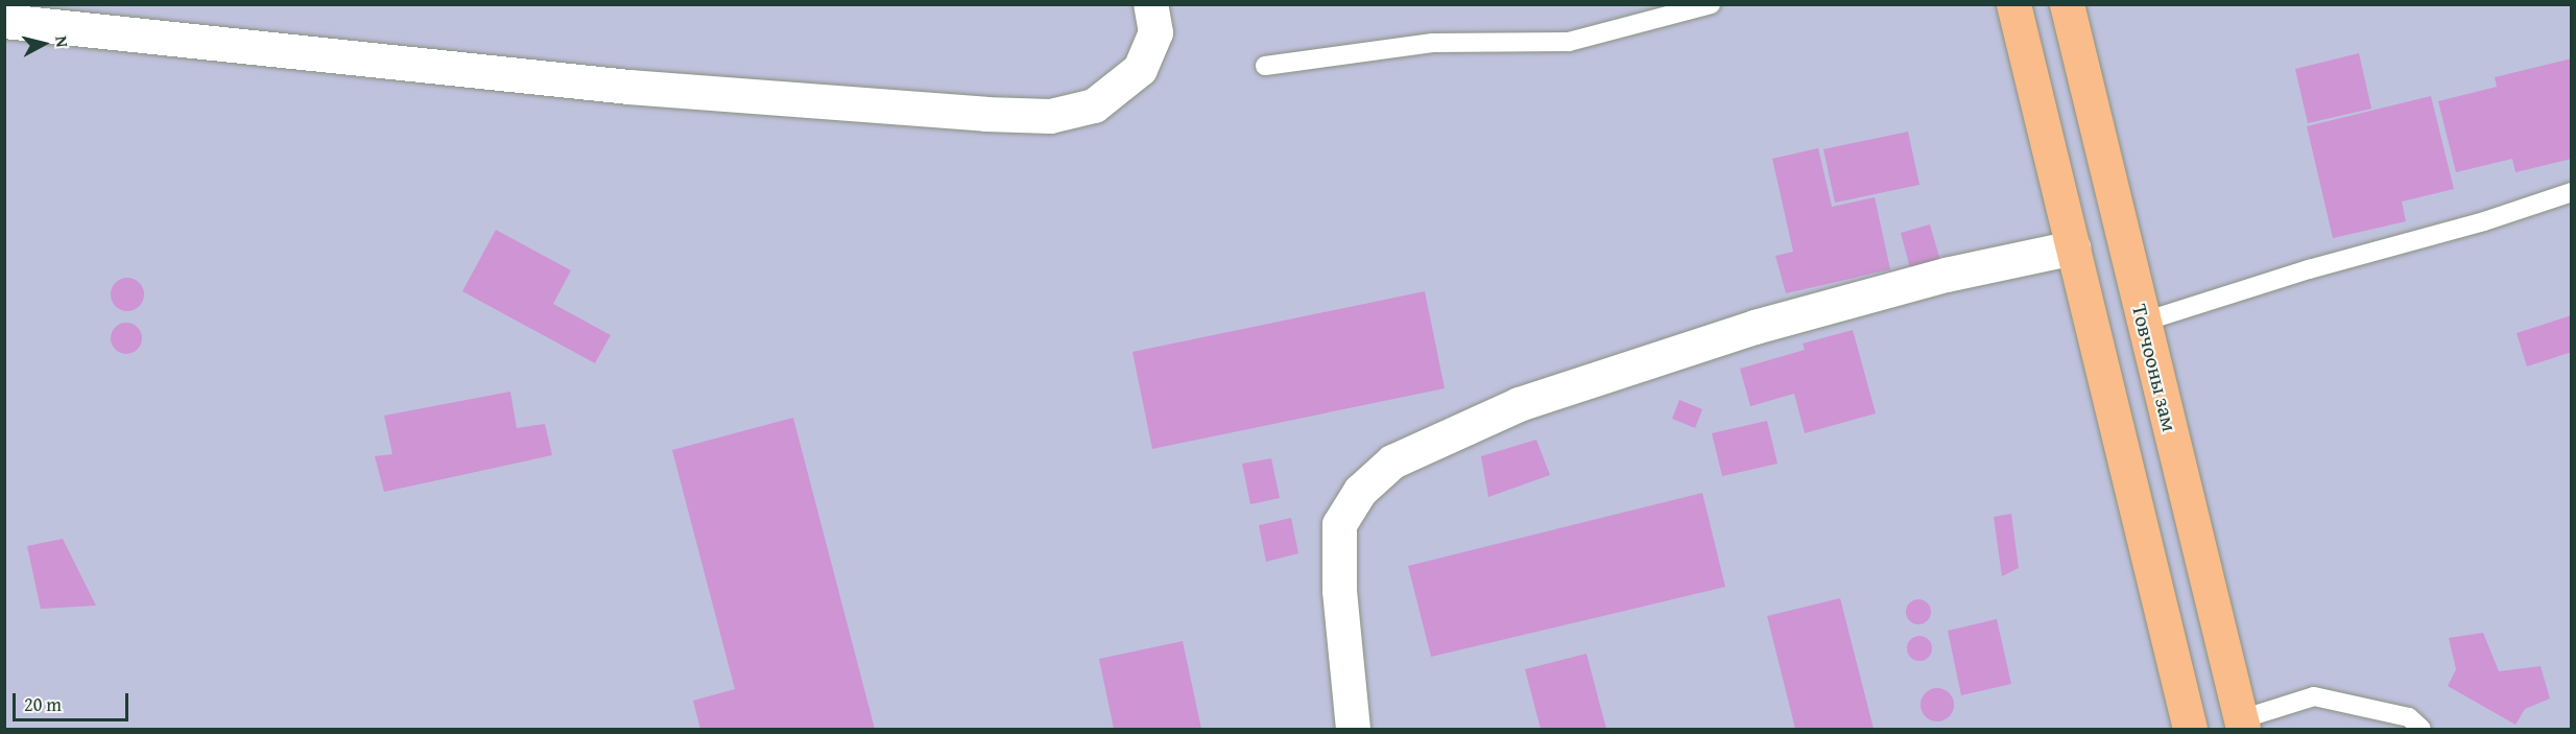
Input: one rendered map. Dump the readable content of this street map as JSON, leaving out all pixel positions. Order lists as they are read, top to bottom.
{
  "streets": {
    "highway": ["Товчооны зам"]
  },
  "scale_bar": "20 m",
  "north": "right"
}
